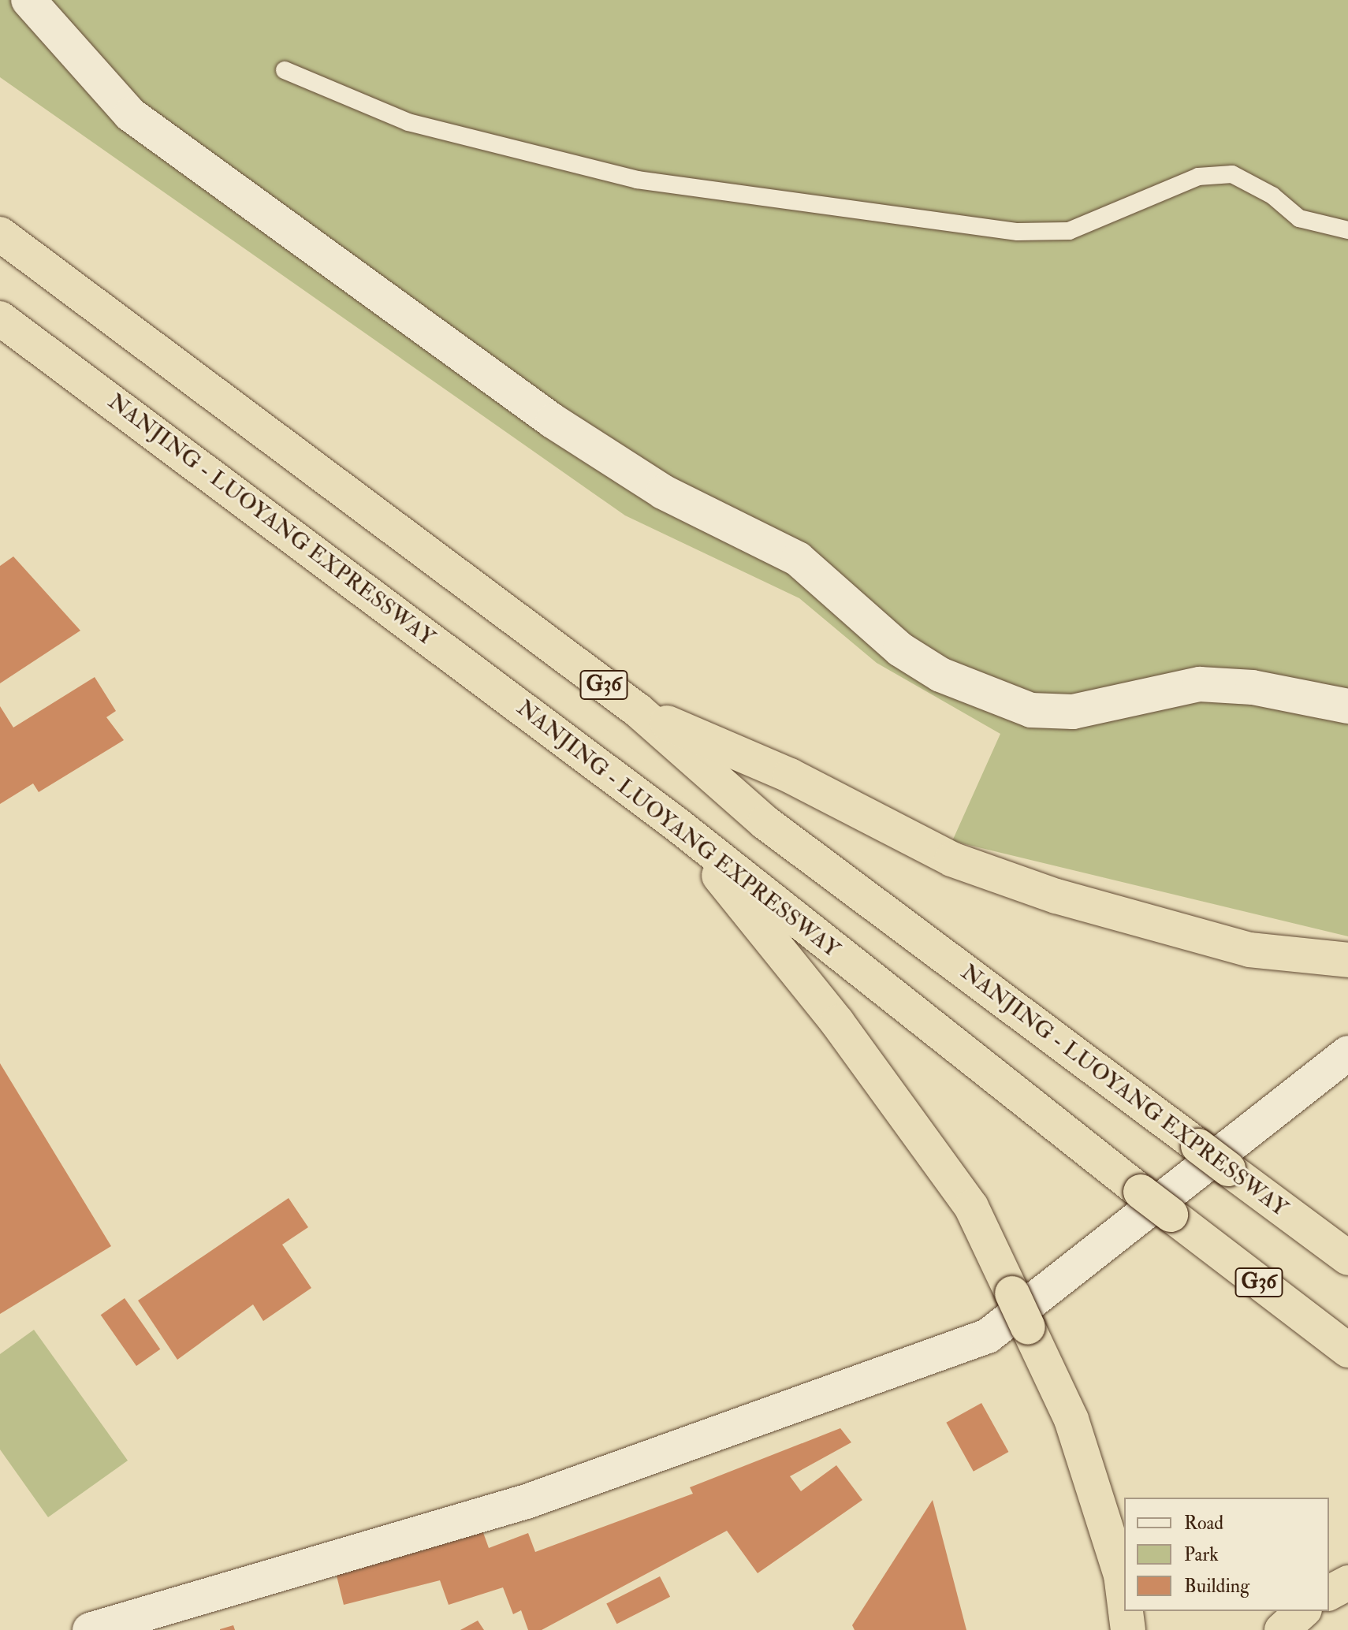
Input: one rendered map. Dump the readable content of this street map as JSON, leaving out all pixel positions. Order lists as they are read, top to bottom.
{
  "streets": {
    "highway": ["NANJING - LUOYANG EXPRESSWAY", "G36"]
  },
  "legend": ["Road", "Park", "Building"]
}
